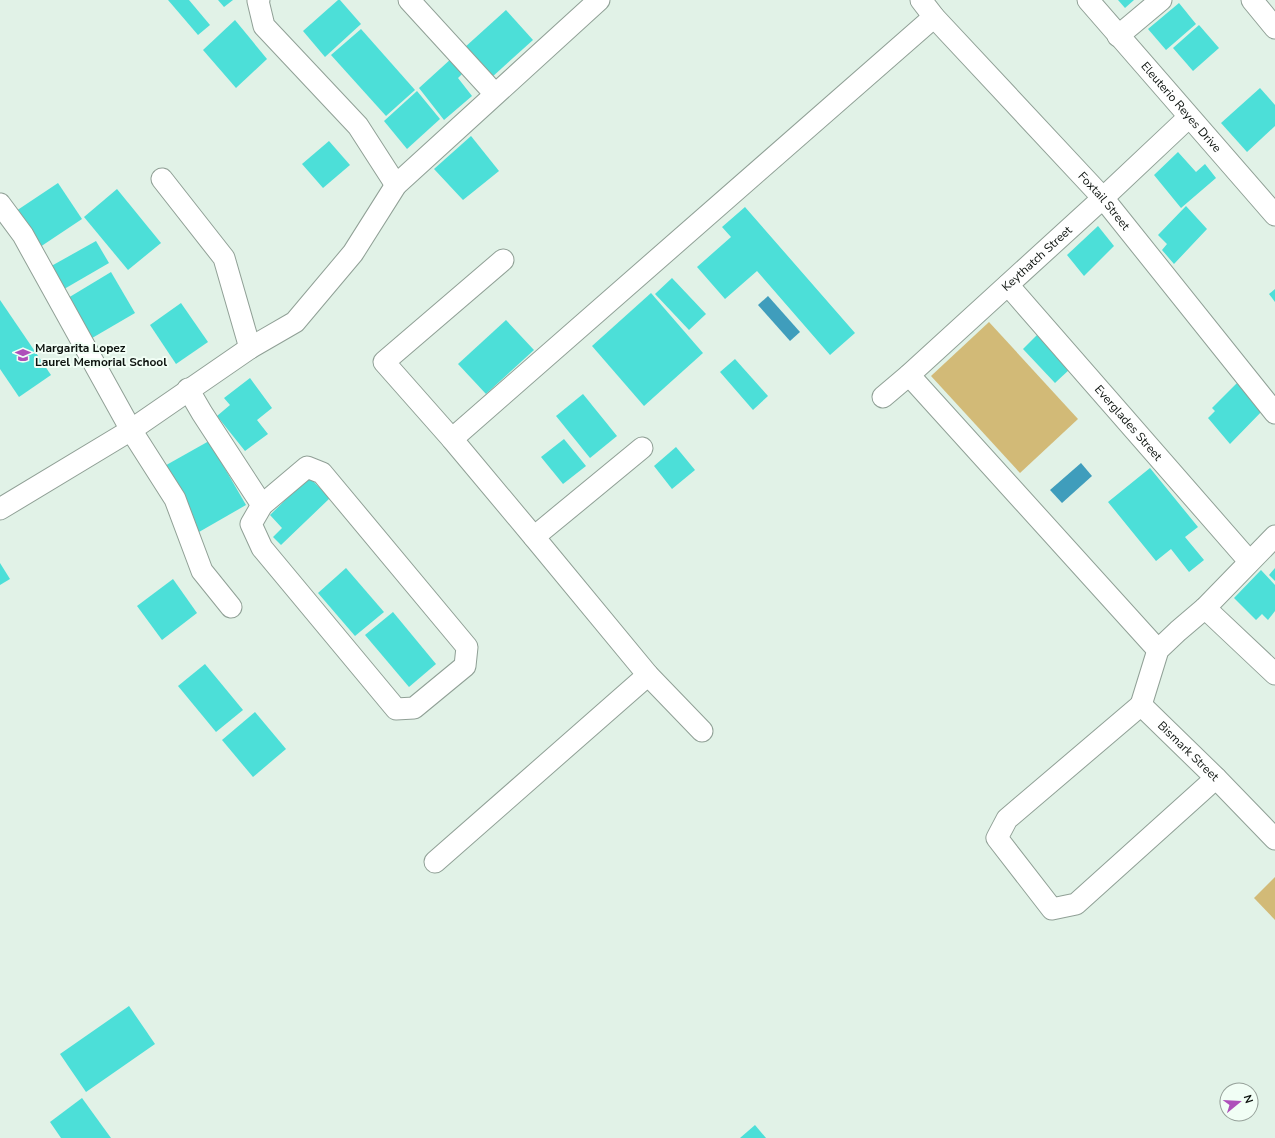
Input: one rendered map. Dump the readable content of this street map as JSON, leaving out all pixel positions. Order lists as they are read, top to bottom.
{
  "streets": {
    "street": [
      "Eleuterio Reyes Drive",
      "Foxtail Street",
      "Keythatch Street",
      "Everglades Street",
      "Bismark Street"
    ]
  },
  "crossings": [
    ["Eleuterio Reyes Drive", "Keythatch Street"],
    ["Foxtail Street", "Keythatch Street"],
    ["Keythatch Street", "Everglades Street"]
  ],
  "places": {
    "school or university": ["Margarita Lopez Laurel Memorial School"]
  },
  "north": "right"
}
